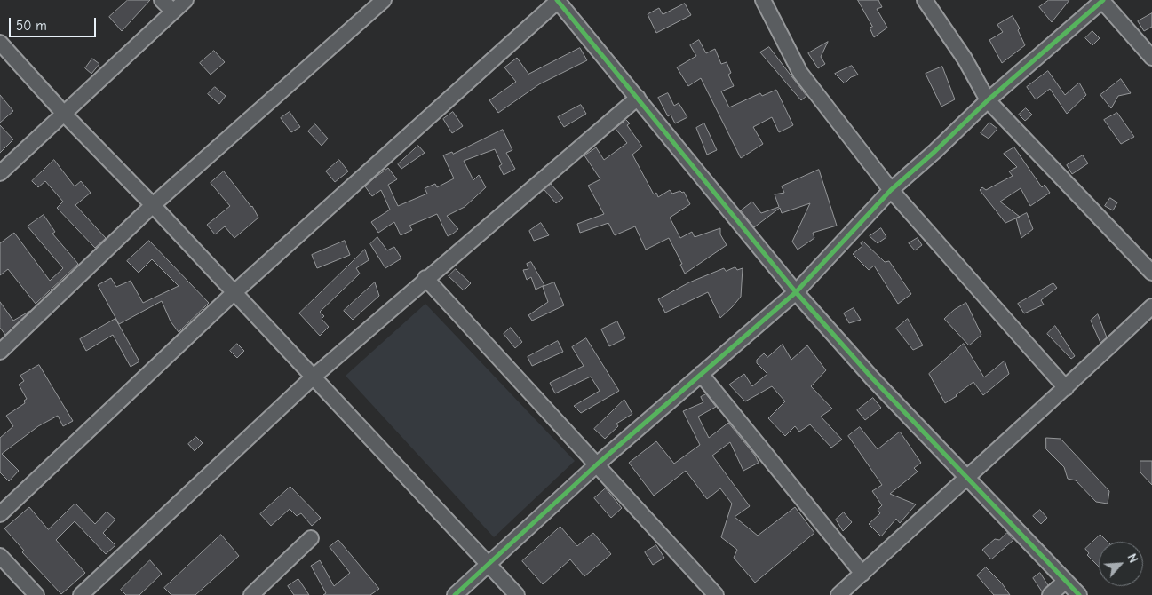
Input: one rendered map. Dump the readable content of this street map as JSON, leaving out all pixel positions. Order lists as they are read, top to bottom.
{
  "scale_bar": "50 m",
  "north": "top right"
}
